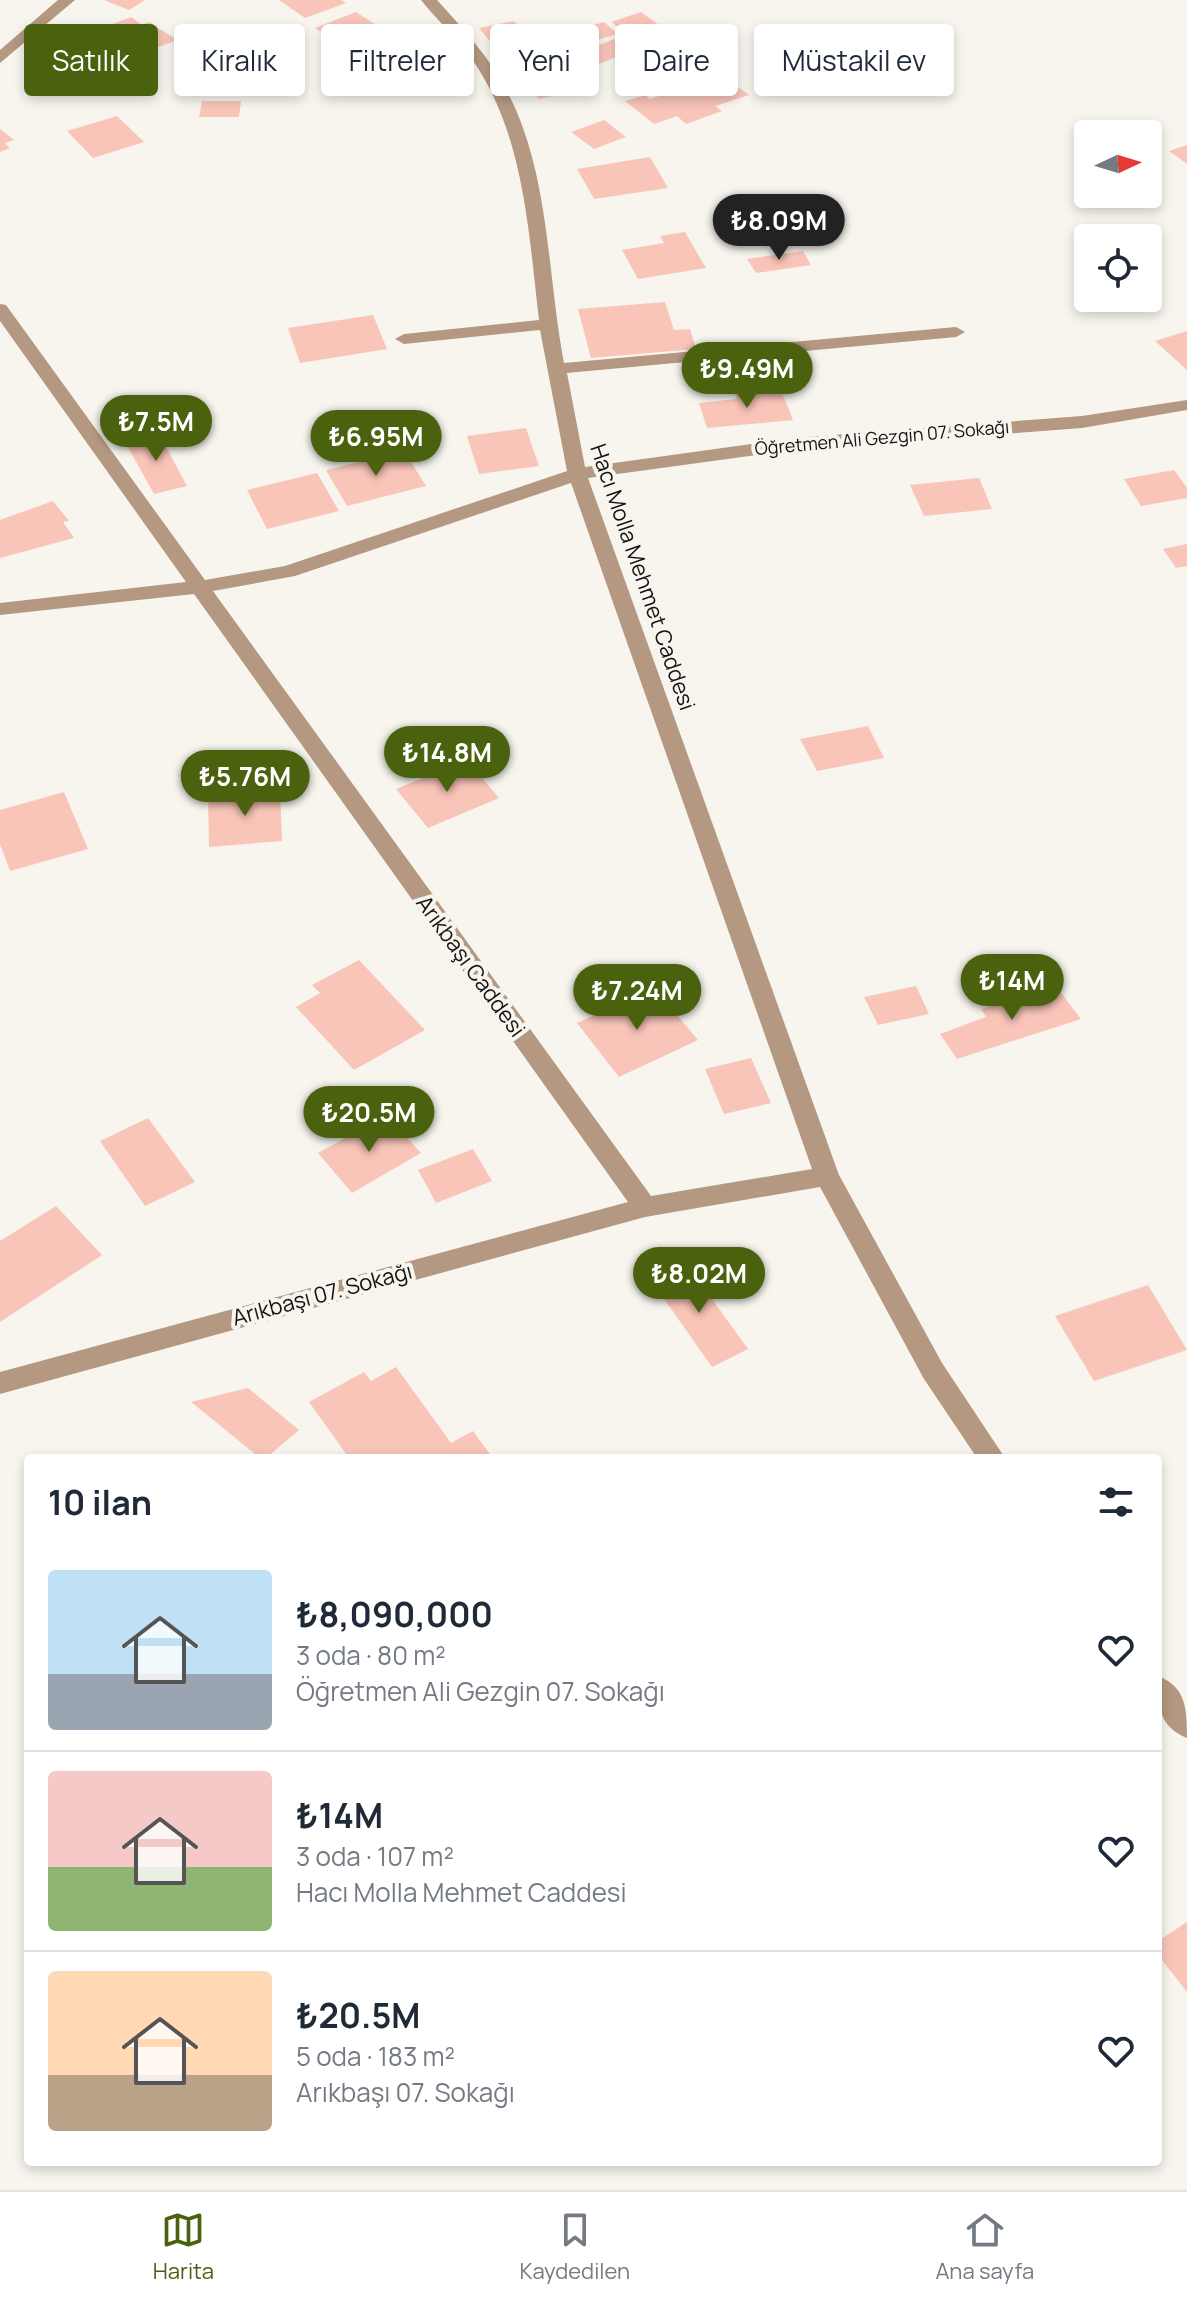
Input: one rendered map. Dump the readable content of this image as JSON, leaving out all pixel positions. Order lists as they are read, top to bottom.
{
  "streets": {
    "street": [
      "Öğretmen Ali Gezgin 07. Sokağı",
      "Hacı Molla Mehmet Caddesi",
      "Arıkbaşı Caddesi",
      "Arıkbaşı 07. Sokağı"
    ]
  },
  "crossings": [
    ["Öğretmen Ali Gezgin 07. Sokağı", "Hacı Molla Mehmet Caddesi"],
    ["Öğretmen Ali Gezgin 07. Sokağı", "Arıkbaşı Caddesi"],
    ["Arıkbaşı Caddesi", "Arıkbaşı 07. Sokağı"]
  ],
  "north": "right",
  "page": {
    "chip": [
      "Satılık",
      "Kiralık",
      "Filtreler",
      "Yeni",
      "Daire",
      "Müstakil ev"
    ],
    "price": [
      "₺8.09M",
      "₺9.49M",
      "₺7.5M",
      "₺6.95M",
      "₺14.8M",
      "₺5.76M",
      "₺14M",
      "₺7.24M",
      "₺20.5M",
      "₺8.02M"
    ],
    "heading": "10 ilan",
    "list": [
      {
        "name": "₺8,090,000",
        "note": "3 oda · 80 m² · Öğretmen Ali Gezgin 07. Sokağı"
      },
      {
        "name": "₺14M",
        "note": "3 oda · 107 m² · Hacı Molla Mehmet Caddesi"
      },
      {
        "name": "₺20.5M",
        "note": "5 oda · 183 m² · Arıkbaşı 07. Sokağı"
      }
    ],
    "tabs": ["Harita", "Kaydedilen", "Ana sayfa"]
  }
}
